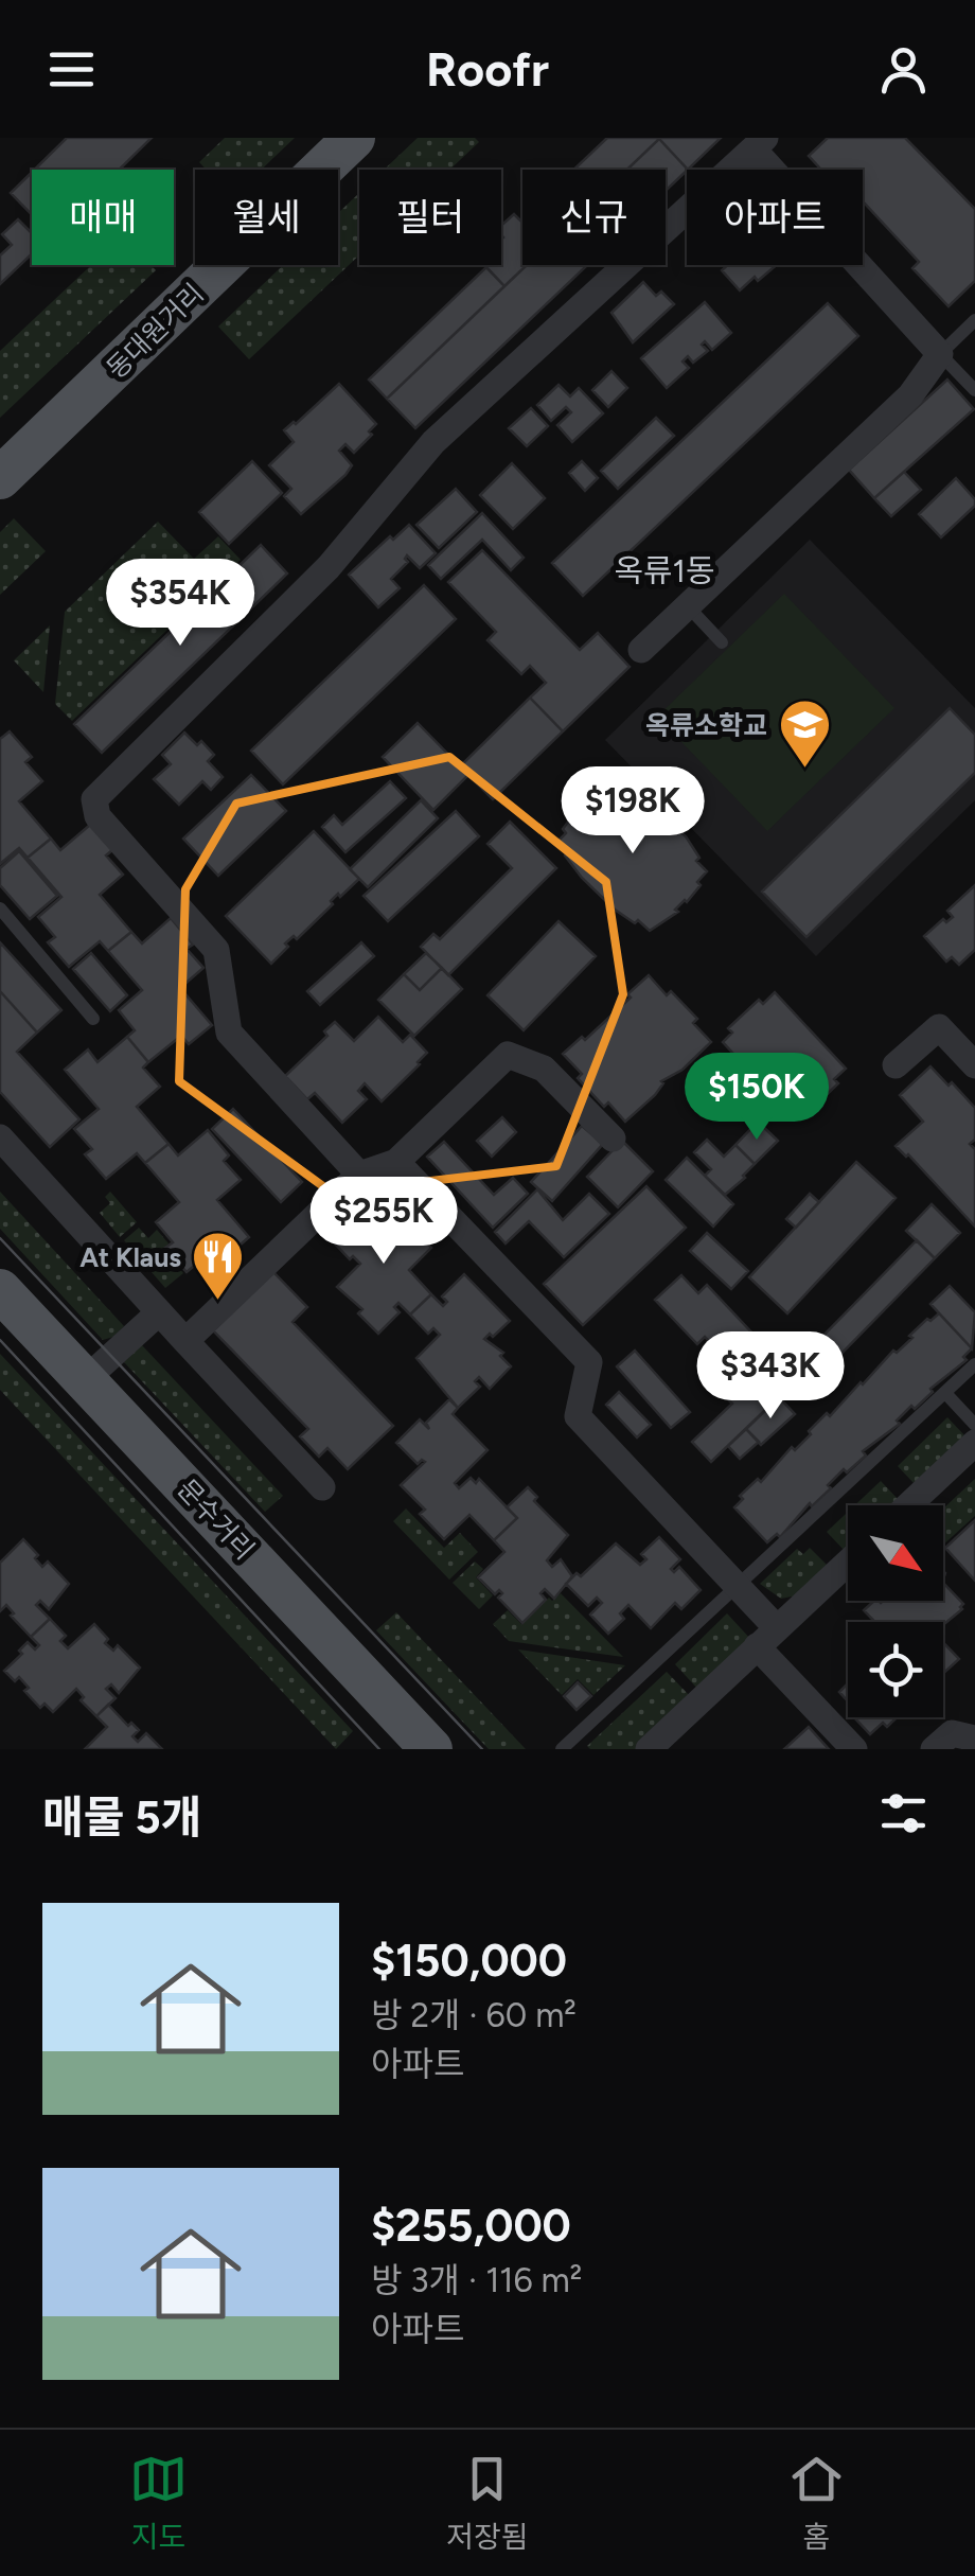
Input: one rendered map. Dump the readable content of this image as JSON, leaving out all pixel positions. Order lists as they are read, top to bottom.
{
  "streets": {
    "main road": ["동대원거리", "문수거리"]
  },
  "districts": ["옥류1동"],
  "places": {
    "school or university": ["옥류소학교"],
    "restaurant": ["At Klaus"]
  },
  "north": "bottom right",
  "page": {
    "header": "Roofr",
    "chip": [
      "매매",
      "월세",
      "필터",
      "신규",
      "아파트"
    ],
    "price": [
      "$354K",
      "$198K",
      "$150K",
      "$255K",
      "$343K"
    ],
    "heading": "매물 5개",
    "list": [
      {
        "name": "$150,000",
        "note": "방 2개 · 60 m² · 아파트"
      },
      {
        "name": "$255,000",
        "note": "방 3개 · 116 m² · 아파트"
      }
    ],
    "tabs": ["지도", "저장됨", "홈"]
  }
}
